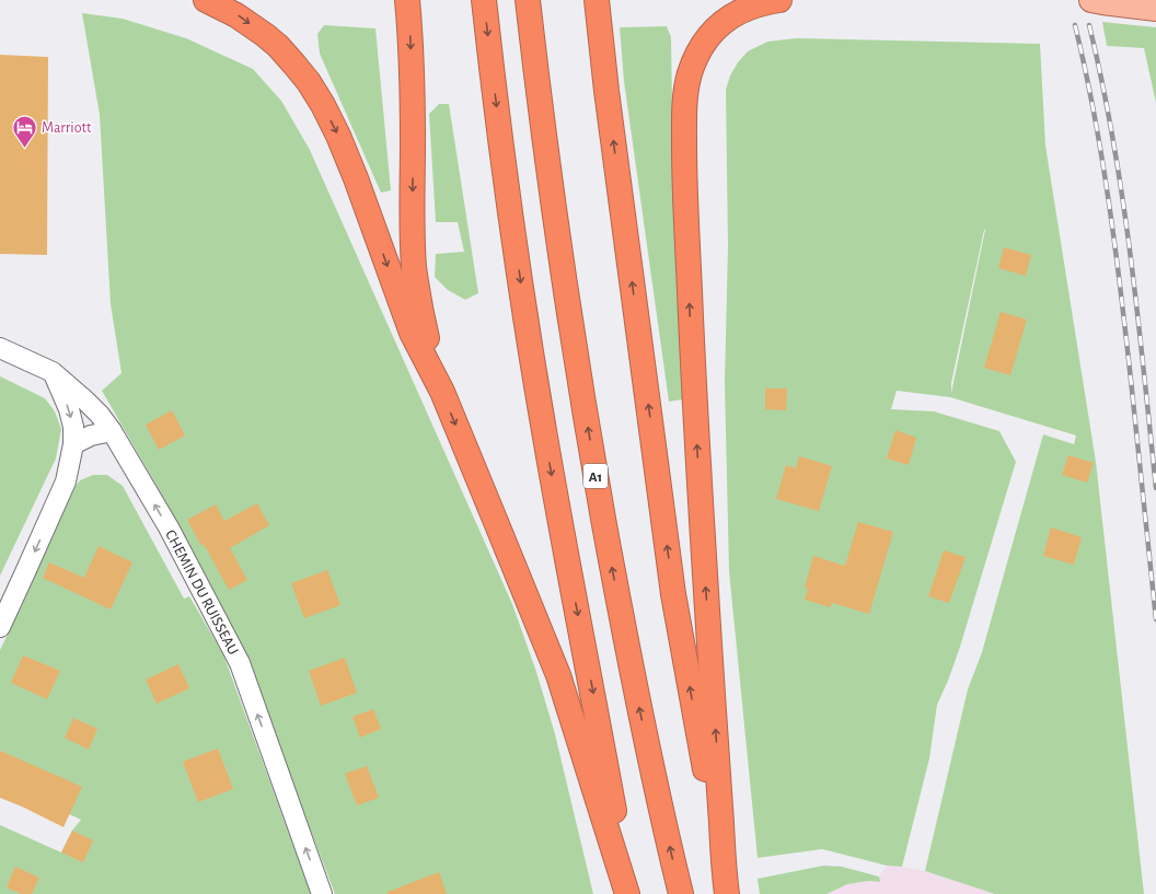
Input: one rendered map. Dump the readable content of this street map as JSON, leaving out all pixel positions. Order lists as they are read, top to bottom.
{
  "streets": {
    "highway": ["A1"],
    "street": ["CHEMIN DU RUISSEAU"]
  },
  "one_way": ["CHEMIN DU RUISSEAU"],
  "places": {
    "hotel": ["Marriott"]
  }
}
